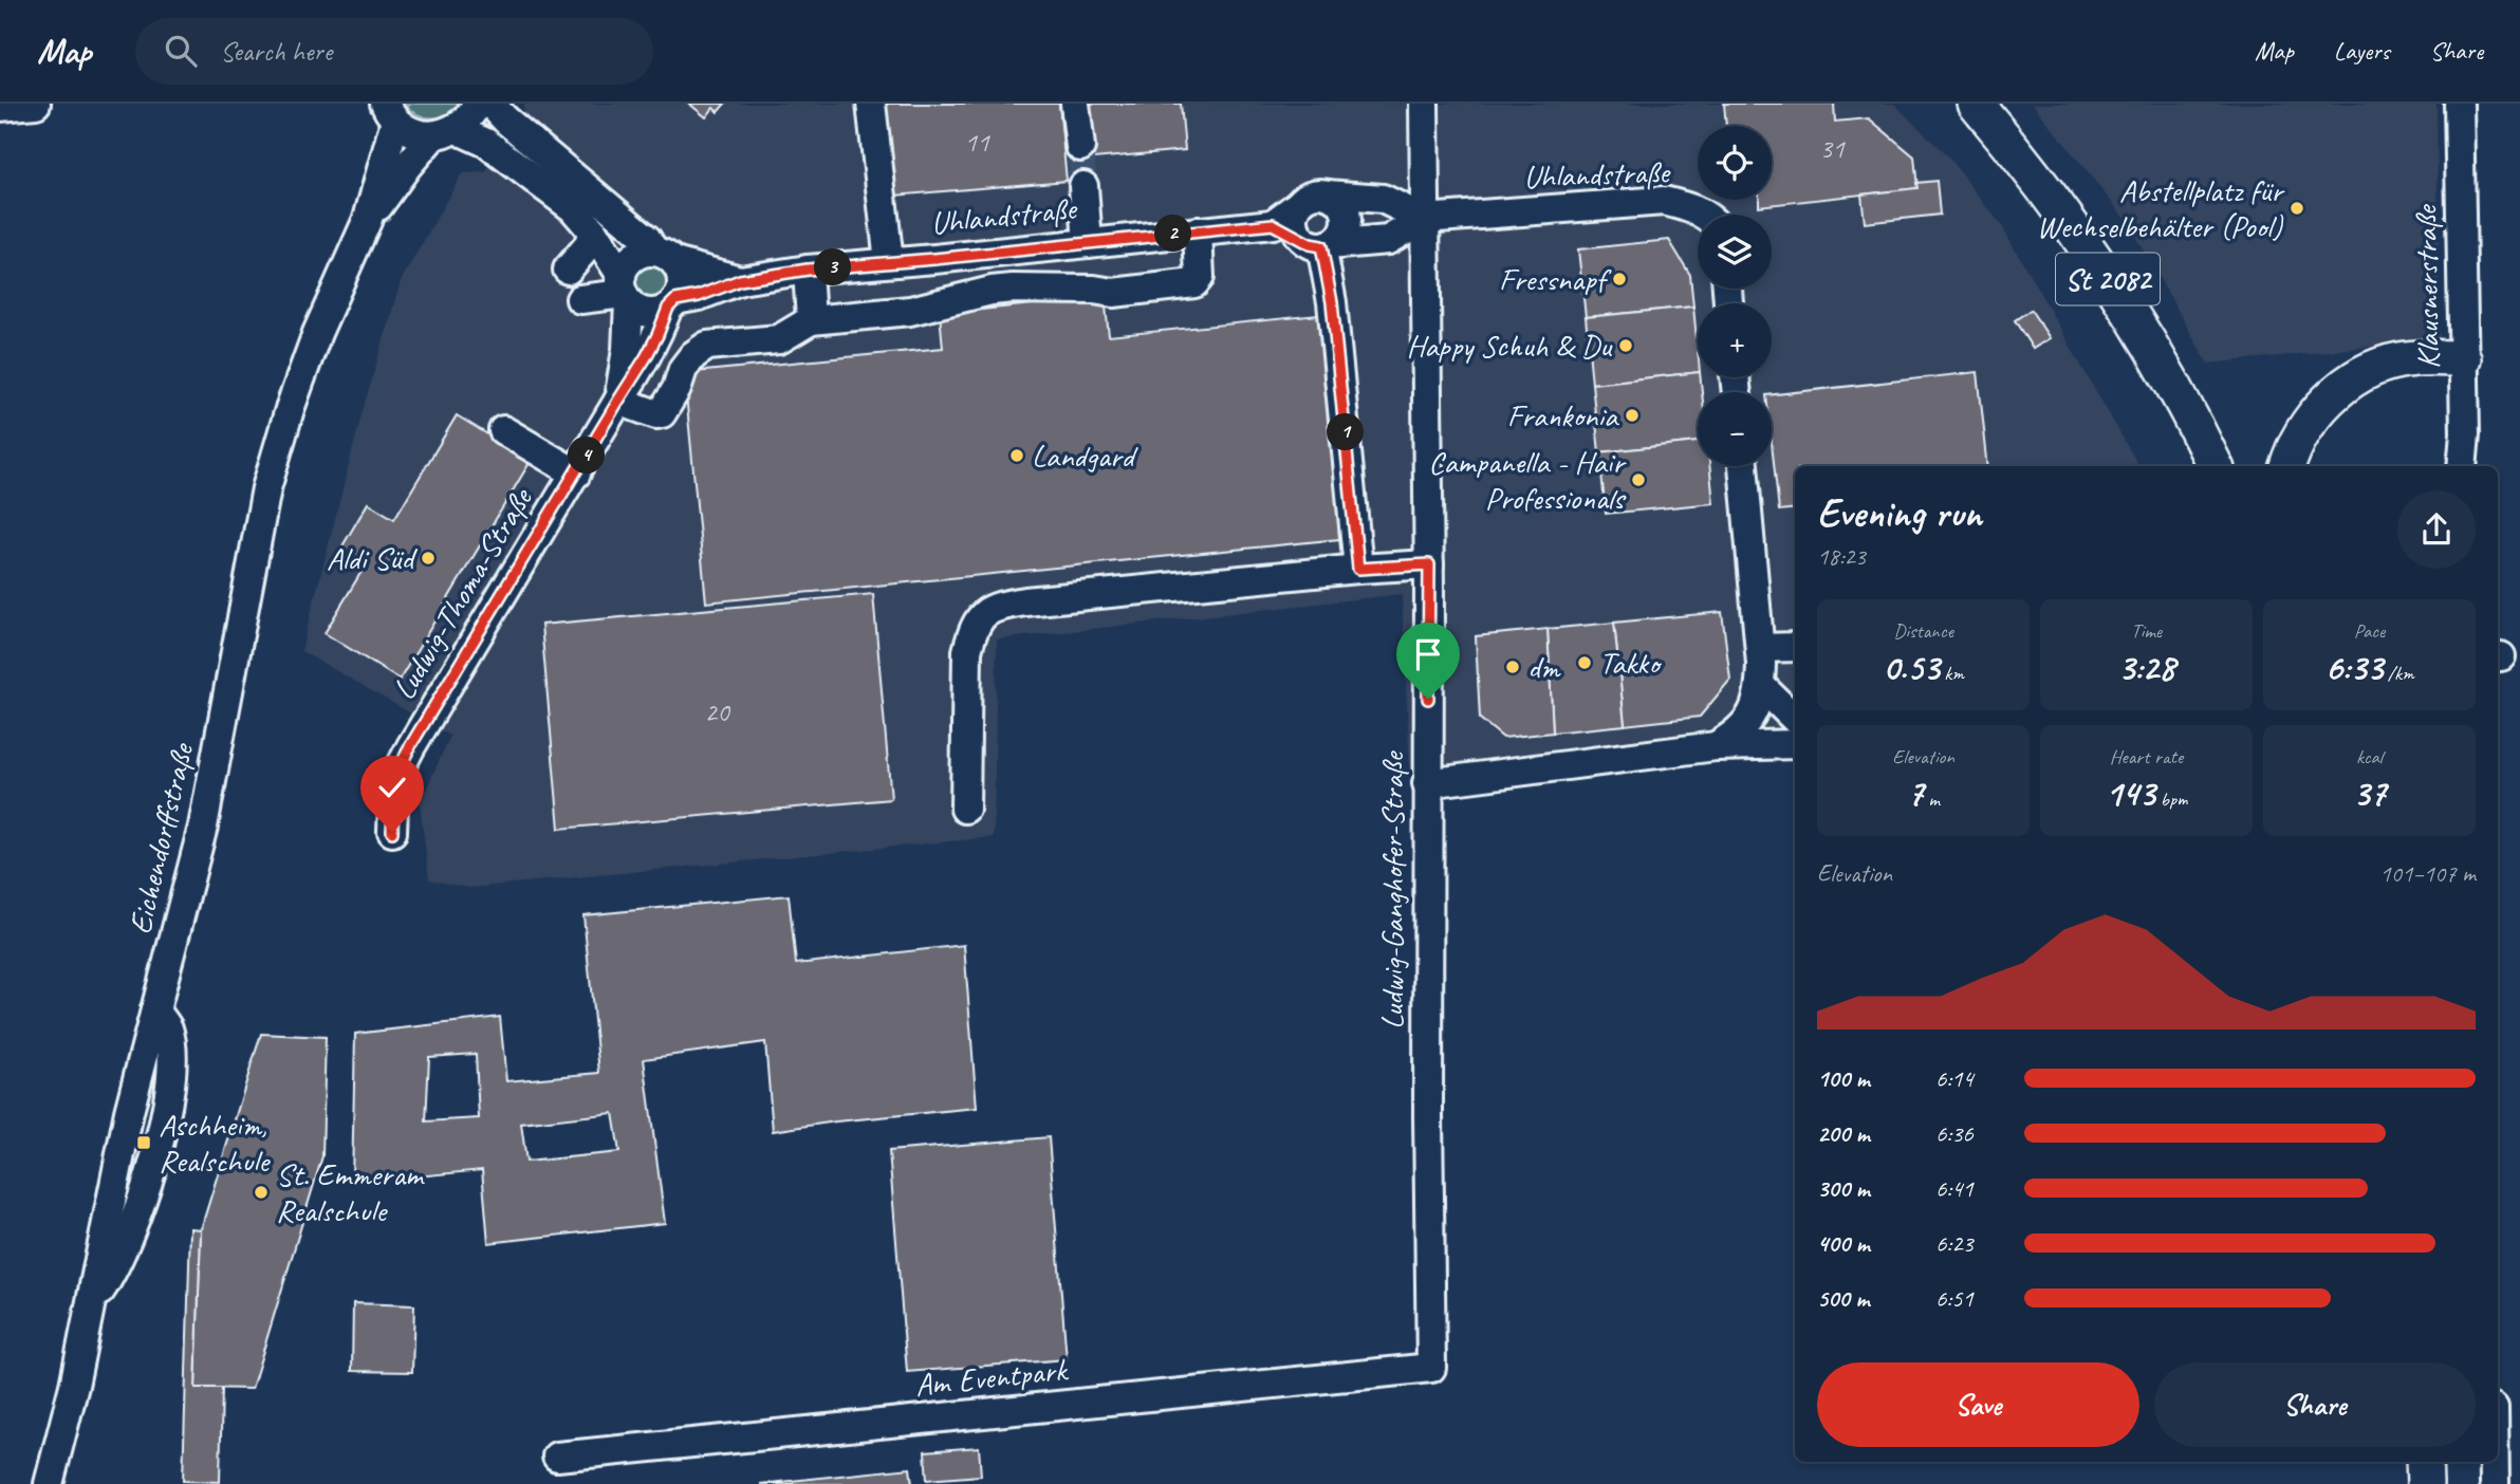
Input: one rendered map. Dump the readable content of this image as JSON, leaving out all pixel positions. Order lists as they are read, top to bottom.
{
  "streets": {
    "main road": ["St 2082"],
    "street": [
      "Uhlandstraße",
      "Klausnerstraße",
      "Ludwig-Thoma-Straße",
      "Eichendorffstraße",
      "Ludwig-Ganghofer-Straße",
      "Am Eventpark"
    ]
  },
  "crossings": [
    ["Uhlandstraße", "Ludwig-Thoma-Straße"],
    ["Uhlandstraße", "Ludwig-Ganghofer-Straße"],
    ["Ludwig-Ganghofer-Straße", "Am Eventpark"]
  ],
  "places": {
    "other": [
      "Abstellplatz für Wechselbehälter (Pool)",
      "Fressnapf",
      "Happy Schuh & Du",
      "Frankonia",
      "Landgard",
      "Campanella - Hair Professionals",
      "Aldi Süd",
      "Takko",
      "dm",
      "St. Emmeram Realschule"
    ],
    "transit": ["Aschheim, Realschule"]
  },
  "house_numbers": ["11", "31", "20"],
  "page": {
    "header": "Map",
    "search": "Search here",
    "nav": ["Map", "Layers", "Share"],
    "map_buttons": ["+", "−"],
    "pins": [
      "2",
      "3",
      "1",
      "4"
    ],
    "heading": ["Evening run", "18:23"],
    "stats": [
      ["Distance", "0.53 km"],
      ["Time", "3:28"],
      ["Pace", "6:33 /km"],
      ["Elevation", "7 m"],
      ["Heart rate", "143 bpm"],
      ["kcal", "37"]
    ],
    "chart": ["Elevation", "101–107 m"],
    "list": [
      {
        "name": "100 m",
        "note": "6:14"
      },
      {
        "name": "200 m",
        "note": "6:36"
      },
      {
        "name": "300 m",
        "note": "6:41"
      },
      {
        "name": "400 m",
        "note": "6:23"
      },
      {
        "name": "500 m",
        "note": "6:51"
      }
    ],
    "buttons": ["Save", "Share"]
  }
}
